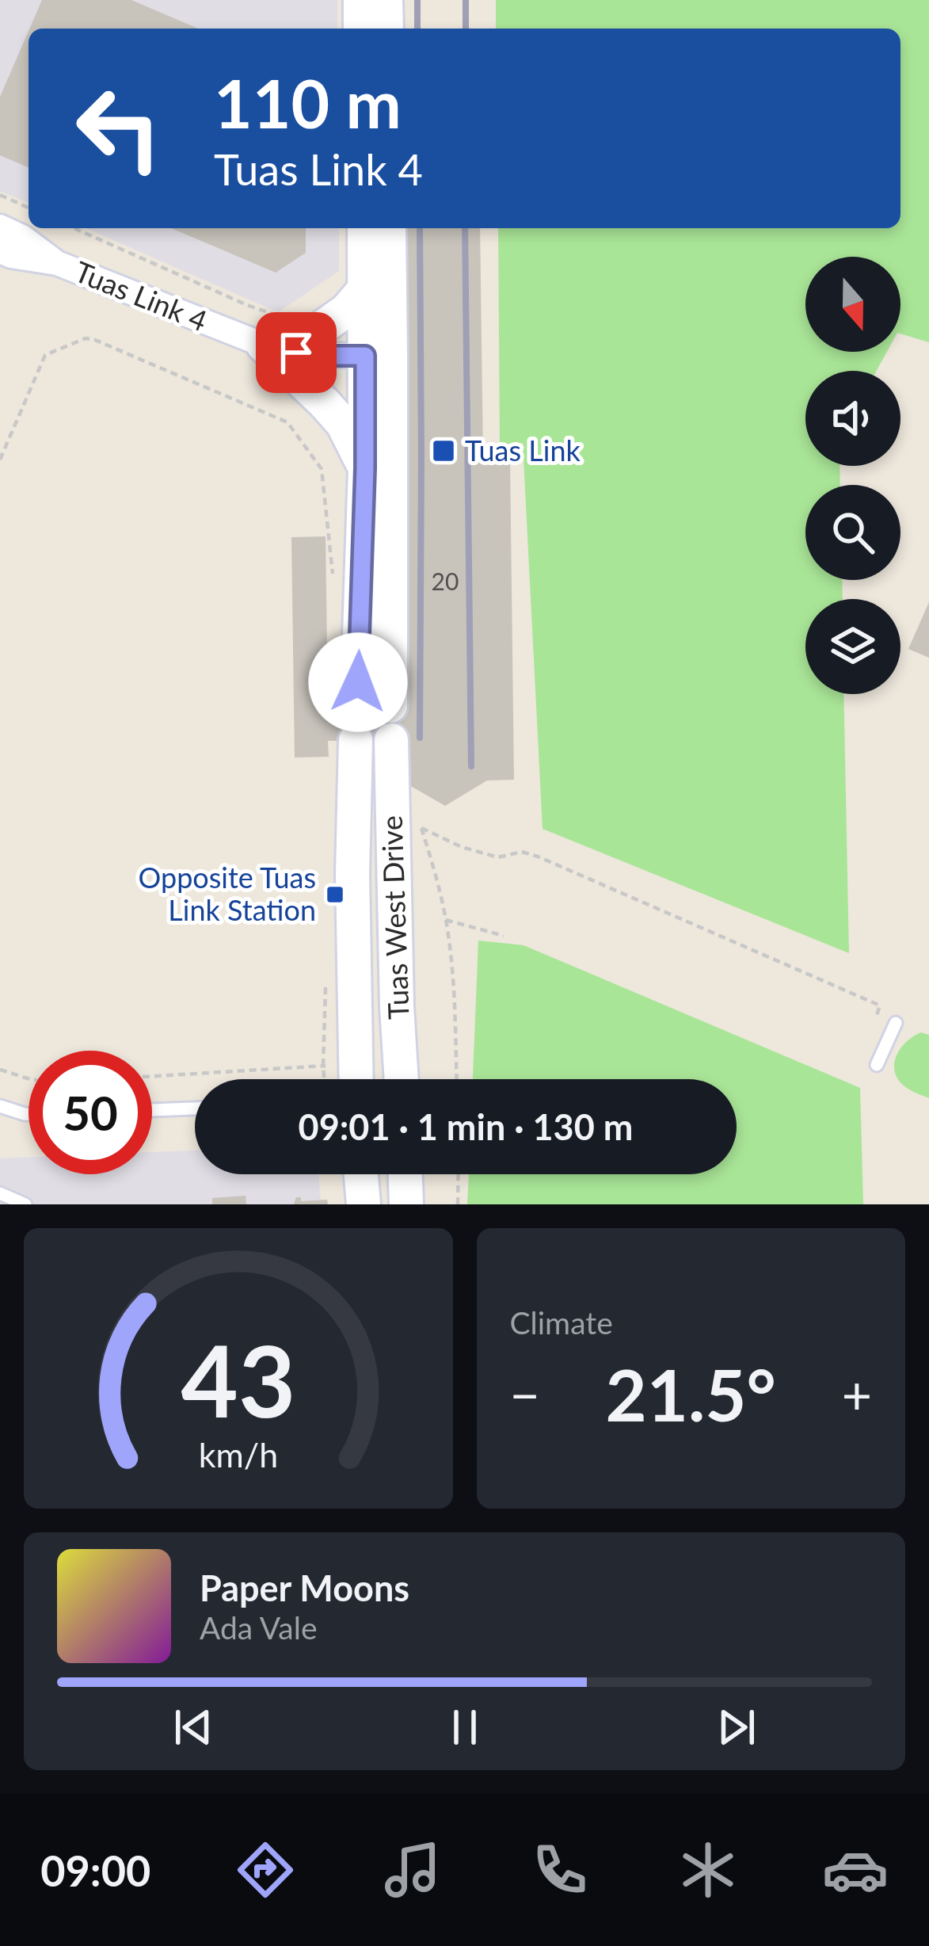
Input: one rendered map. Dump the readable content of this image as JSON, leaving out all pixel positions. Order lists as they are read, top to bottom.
{
  "streets": {
    "main road": ["Tuas West Drive"],
    "street": ["Tuas Link 4"]
  },
  "places": {
    "transit": ["Tuas Link", "Opposite Tuas Link Station"]
  },
  "house_numbers": ["20"],
  "north": "bottom",
  "page": {
    "turn": ["110 m", "Tuas Link 4"],
    "limit": "50",
    "trip": "09:01 · 1 min · 130 m",
    "tile": "Climate",
    "heat": ["−", "21.5°", "+"],
    "song": ["Paper Moons", "Ada Vale"],
    "tabs": "09:00",
    "gauge": ["43", "km/h"]
  }
}
